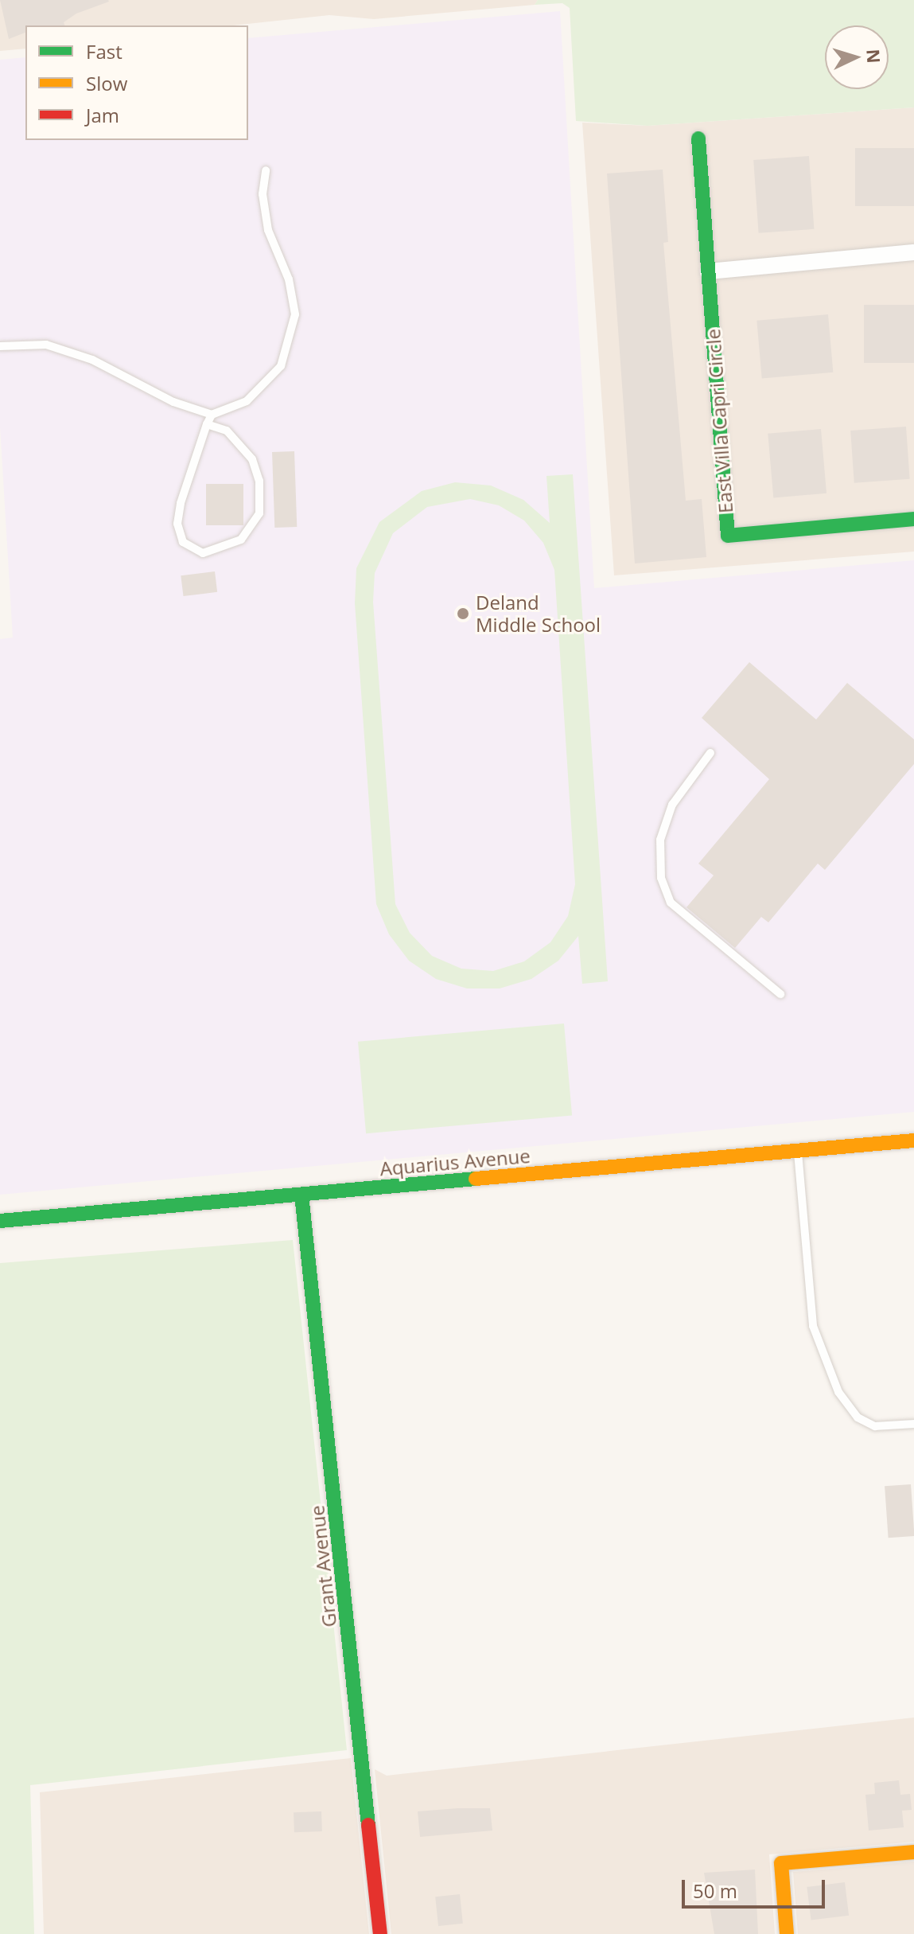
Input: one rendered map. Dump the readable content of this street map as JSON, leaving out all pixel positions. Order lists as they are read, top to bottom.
{
  "streets": {
    "street": ["East Villa Capri Circle", "Aquarius Avenue", "Grant Avenue"]
  },
  "crossings": [
    ["Aquarius Avenue", "Grant Avenue"]
  ],
  "places": ["Deland Middle School"],
  "legend": ["Fast", "Slow", "Jam"],
  "scale_bar": "50 m",
  "north": "right"
}
